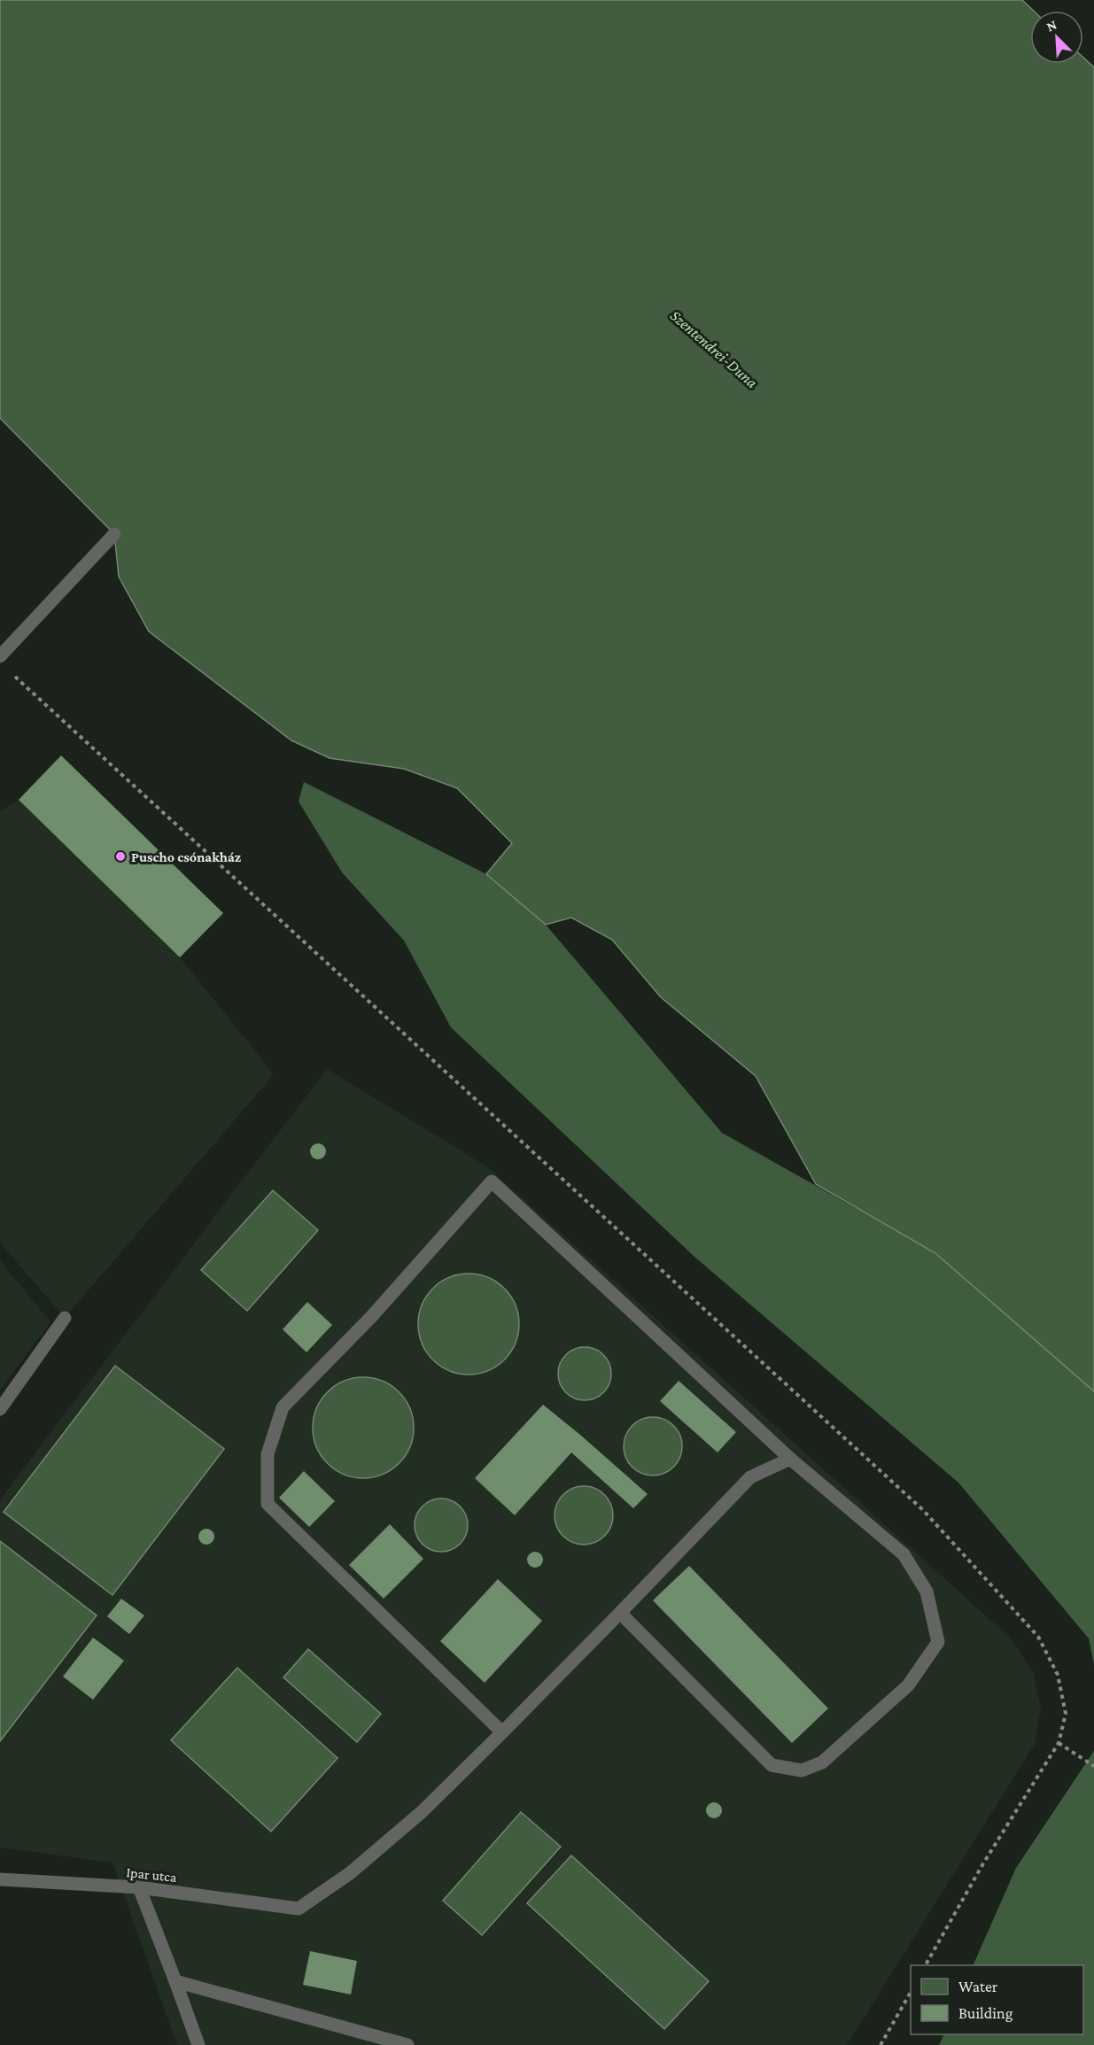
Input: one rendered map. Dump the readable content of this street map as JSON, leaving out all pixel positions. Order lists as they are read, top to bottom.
{
  "streets": {
    "lane": ["Ipar utca"]
  },
  "water": ["Szentendrei-Duna"],
  "places": ["Puscho csónakház"],
  "legend": ["Water", "Building"],
  "north": "top left"
}
